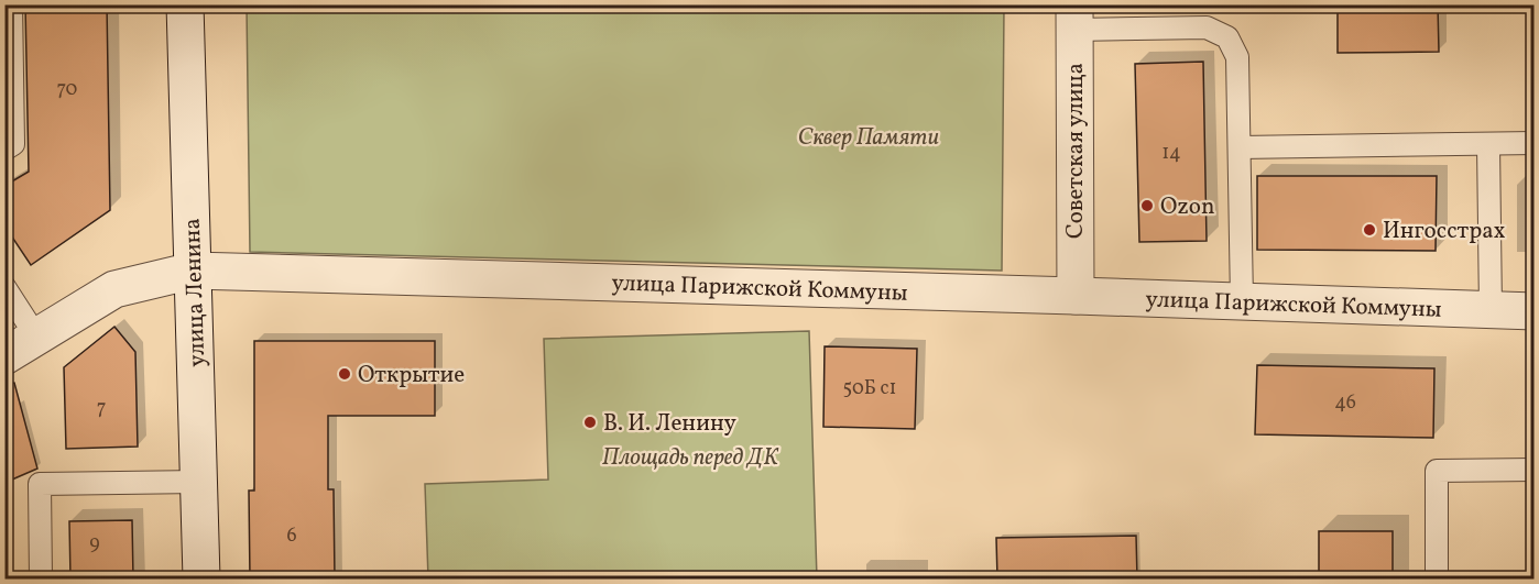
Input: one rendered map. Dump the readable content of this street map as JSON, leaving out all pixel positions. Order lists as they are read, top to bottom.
{
  "streets": {
    "street": ["Советская улица", "улица Парижской Коммуны", "улица Ленина"]
  },
  "crossings": [
    ["Советская улица", "улица Парижской Коммуны"],
    ["улица Парижской Коммуны", "улица Ленина"]
  ],
  "parks": ["Сквер Памяти", "Площадь перед ДК"],
  "places": [
    "Ozon",
    "Ингосстрах",
    "Открытие",
    "В. И. Ленину"
  ],
  "house_numbers": [
    "70",
    "14",
    "50Б с1",
    "46",
    "7",
    "6",
    "9"
  ]
}
